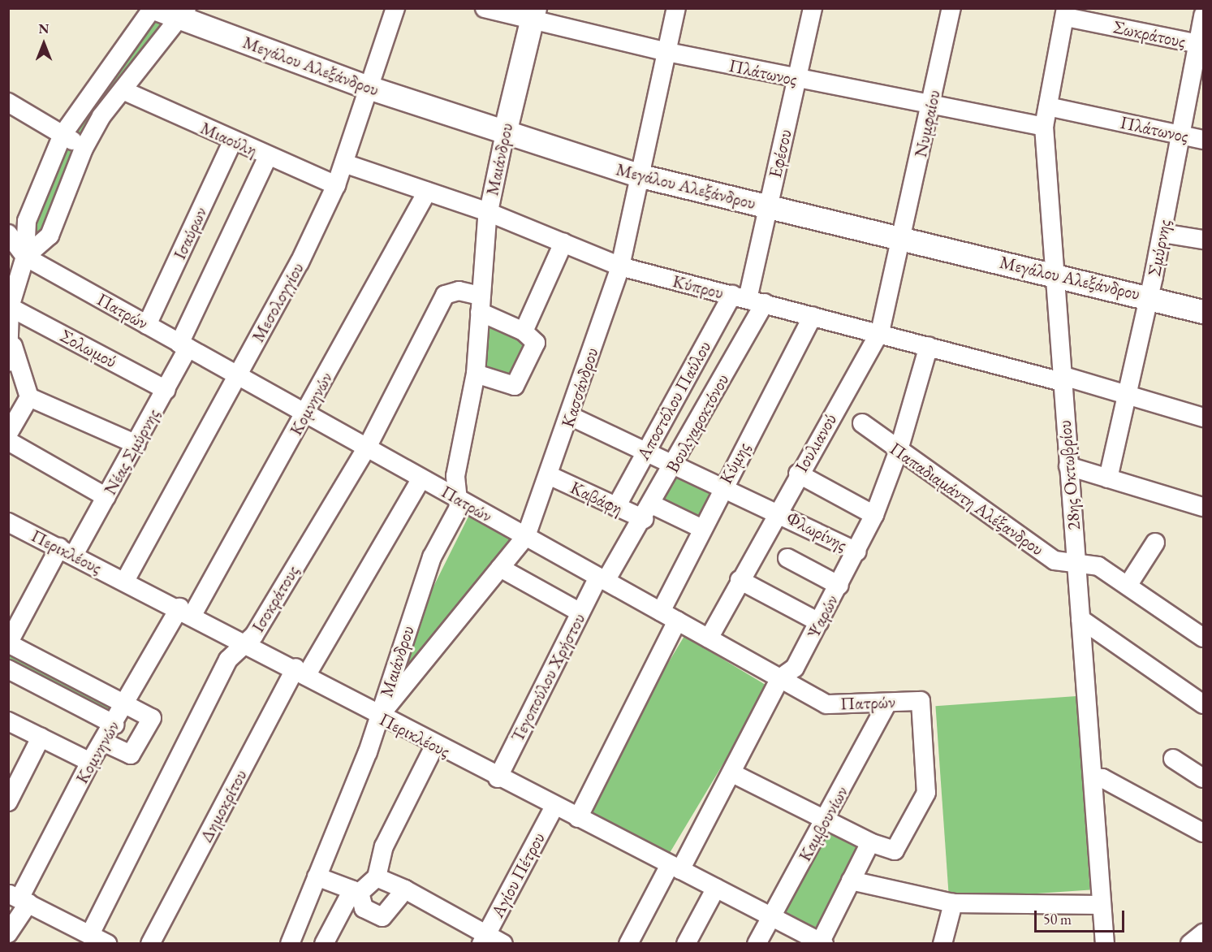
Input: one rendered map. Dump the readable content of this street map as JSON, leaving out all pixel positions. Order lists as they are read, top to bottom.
{
  "streets": {
    "main road": ["Μεγάλου Αλεξάνδρου", "Μαιάνδρου"],
    "street": [
      "Σωκράτους",
      "Πλάτωνος",
      "Νυμφαίου",
      "Μιαούλη",
      "Εφέσου",
      "Ισαύρων",
      "Σμύρνης",
      "Κύπρου",
      "Μεσολογγίου",
      "Πατρών",
      "Σολωμού",
      "Κασσάνδρου",
      "Αποστόλου Παύλου",
      "Κομνηνών",
      "Βουλγαροκτόνου",
      "Ιουλιανού",
      "Νέας Σμύρνης",
      "Κύμης",
      "28ης Οκτωβρίου",
      "Καβάφη",
      "Παπαδιαμάντη Αλέξανδρου",
      "Φλωρίνης",
      "Περικλέους",
      "Ισοκράτους",
      "Ψαρών",
      "Τεγοπούλου Χρήστου",
      "Δημοκρίτου",
      "Καμβουνίων",
      "Αγίου Πέτρου"
    ]
  },
  "crossings": [
    ["Σωκράτους", "Σμύρνης"],
    ["Σωκράτους", "28ης Οκτωβρίου"],
    ["Μεγάλου Αλεξάνδρου", "Νυμφαίου"],
    ["Μεγάλου Αλεξάνδρου", "Εφέσου"],
    ["Μεγάλου Αλεξάνδρου", "Μαιάνδρου"],
    ["Μεγάλου Αλεξάνδρου", "Σμύρνης"],
    ["Μεγάλου Αλεξάνδρου", "Μεσολογγίου"],
    ["Μεγάλου Αλεξάνδρου", "Κασσάνδρου"],
    ["Μεγάλου Αλεξάνδρου", "Ιουλιανού"],
    ["Μεγάλου Αλεξάνδρου", "28ης Οκτωβρίου"],
    ["Πλάτωνος", "Νυμφαίου"],
    ["Πλάτωνος", "Εφέσου"],
    ["Πλάτωνος", "Μαιάνδρου"],
    ["Πλάτωνος", "Σμύρνης"],
    ["Πλάτωνος", "Κασσάνδρου"],
    ["Πλάτωνος", "28ης Οκτωβρίου"],
    ["Νυμφαίου", "Ιουλιανού"],
    ["Μιαούλη", "Ισαύρων"],
    ["Μιαούλη", "Μεσολογγίου"],
    ["Μιαούλη", "Νέας Σμύρνης"],
    ["Εφέσου", "Κύπρου"],
    ["Εφέσου", "Αποστόλου Παύλου"],
    ["Εφέσου", "Βουλγαροκτόνου"],
    ["Μαιάνδρου", "Κύπρου"],
    ["Μαιάνδρου", "Πατρών"],
    ["Μαιάνδρου", "Κασσάνδρου"],
    ["Μαιάνδρου", "Περικλέους"],
    ["Μαιάνδρου", "Ισοκράτους"],
    ["Ισαύρων", "Πατρών"],
    ["Σμύρνης", "Κύπρου"],
    ["Κύπρου", "Μεσολογγίου"],
    ["Κύπρου", "Κασσάνδρου"],
    ["Κύπρου", "Αποστόλου Παύλου"],
    ["Κύπρου", "Κομνηνών"],
    ["Κύπρου", "Βουλγαροκτόνου"],
    ["Κύπρου", "Ιουλιανού"],
    ["Κύπρου", "Κύμης"],
    ["Κύπρου", "28ης Οκτωβρίου"],
    ["Κύπρου", "Ψαρών"],
    ["Μεσολογγίου", "Πατρών"],
    ["Μεσολογγίου", "Περικλέους"],
    ["Πατρών", "Κασσάνδρου"],
    ["Πατρών", "Κομνηνών"],
    ["Πατρών", "Ιουλιανού"],
    ["Πατρών", "Νέας Σμύρνης"],
    ["Πατρών", "Κύμης"],
    ["Πατρών", "Ισοκράτους"],
    ["Πατρών", "Ψαρών"],
    ["Πατρών", "Τεγοπούλου Χρήστου"],
    ["Πατρών", "Δημοκρίτου"],
    ["Πατρών", "Καμβουνίων"],
    ["Σολωμού", "Νέας Σμύρνης"],
    ["Κασσάνδρου", "Καβάφη"],
    ["Κασσάνδρου", "Φλωρίνης"],
    ["Κασσάνδρου", "Περικλέους"],
    ["Αποστόλου Παύλου", "Βουλγαροκτόνου"],
    ["Αποστόλου Παύλου", "Καβάφη"],
    ["Αποστόλου Παύλου", "Φλωρίνης"],
    ["Κομνηνών", "Περικλέους"],
    ["Βουλγαροκτόνου", "Καβάφη"],
    ["Βουλγαροκτόνου", "Φλωρίνης"],
    ["Βουλγαροκτόνου", "Τεγοπούλου Χρήστου"],
    ["Ιουλιανού", "Φλωρίνης"],
    ["Νέας Σμύρνης", "Περικλέους"],
    ["Κύμης", "Καβάφη"],
    ["Κύμης", "Φλωρίνης"],
    ["28ης Οκτωβρίου", "Παπαδιαμάντη Αλέξανδρου"],
    ["Παπαδιαμάντη Αλέξανδρου", "Ψαρών"],
    ["Φλωρίνης", "Ψαρών"],
    ["Περικλέους", "Ισοκράτους"],
    ["Περικλέους", "Ψαρών"],
    ["Περικλέους", "Τεγοπούλου Χρήστου"],
    ["Περικλέους", "Δημοκρίτου"],
    ["Περικλέους", "Καμβουνίων"],
    ["Περικλέους", "Αγίου Πέτρου"]
  ],
  "scale_bar": "50 m",
  "north": "top"
}
